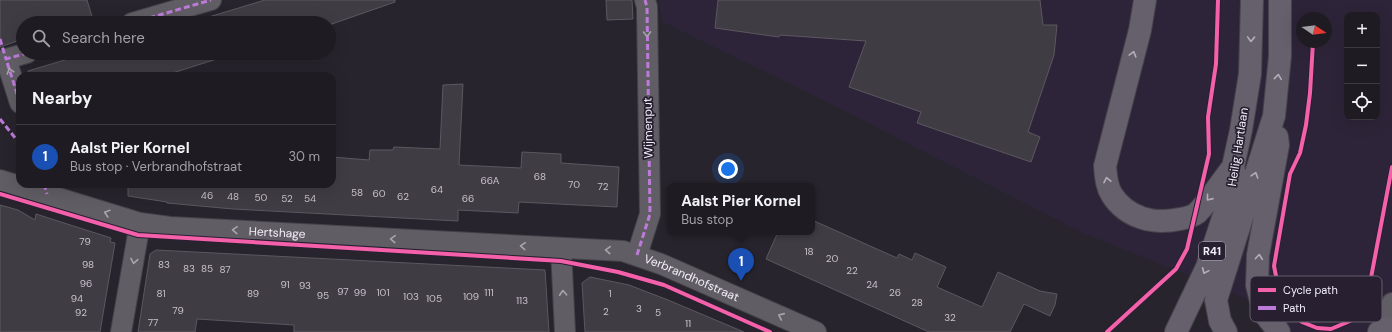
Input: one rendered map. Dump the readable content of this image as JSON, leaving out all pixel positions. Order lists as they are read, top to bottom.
{
  "streets": {
    "main road": ["Heilig Hartlaan", "R41"],
    "street": ["Wijmenput", "Hertshage", "Verbrandhofstraat"]
  },
  "crossings": [
    ["Wijmenput", "Verbrandhofstraat"],
    ["Hertshage", "Verbrandhofstraat"]
  ],
  "one_way": ["Wijmenput", "Hertshage", "Verbrandhofstraat"],
  "house_numbers": [
    "68",
    "66A",
    "70",
    "72",
    "64",
    "58",
    "60",
    "46",
    "48",
    "62",
    "50",
    "52",
    "54",
    "66",
    "79",
    "18",
    "20",
    "98",
    "83",
    "83",
    "85",
    "87",
    "22",
    "96",
    "91",
    "24",
    "93",
    "97",
    "99",
    "101",
    "111",
    "26",
    "81",
    "89",
    "1",
    "95",
    "103",
    "109",
    "94",
    "105",
    "113",
    "28",
    "3",
    "79",
    "2",
    "92",
    "5",
    "32",
    "77",
    "11"
  ],
  "legend": ["Cycle path", "Path"],
  "north": "right",
  "page": {
    "map_buttons": ["+", "−"],
    "search": "Search here",
    "heading": "Nearby",
    "list": [
      {
        "mark": "1",
        "name": "Aalst Pier Kornel",
        "note": "Bus stop · Verbrandhofstraat",
        "value": "30 m"
      }
    ],
    "popup": ["Aalst Pier Kornel", "Bus stop"],
    "pins": "1"
  }
}
